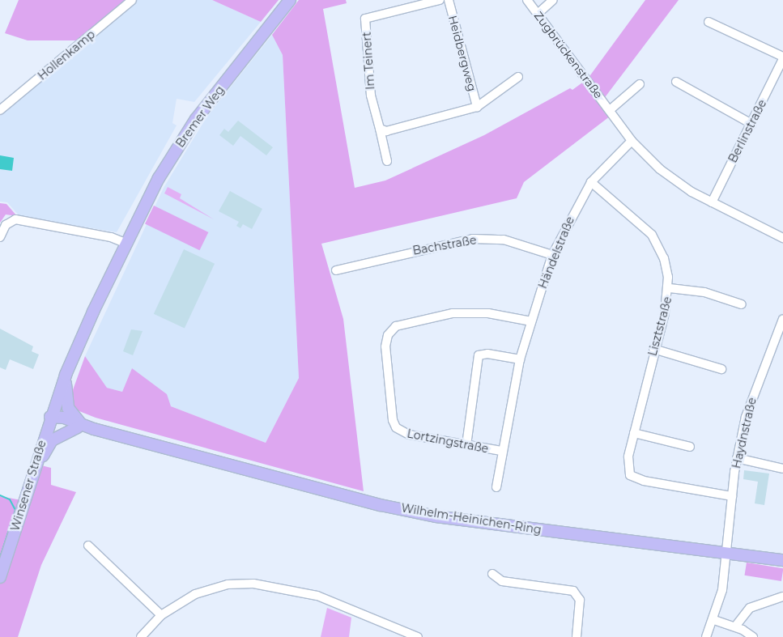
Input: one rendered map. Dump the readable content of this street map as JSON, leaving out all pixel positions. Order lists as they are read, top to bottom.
{
  "streets": {
    "main road": ["Bremer Weg", "Winsener Straße", "Wilhelm-Heinichen-Ring"],
    "street": [
      "Heidbergweg",
      "Hollenkamp",
      "Zugbrückenstraße",
      "Im Teinert",
      "Berlinstraße",
      "Bachstraße",
      "Händelstraße",
      "Lisztstraße",
      "Haydnstraße",
      "Lortzingstraße"
    ]
  },
  "crossings": [
    ["Zugbrückenstraße", "Berlinstraße"],
    ["Zugbrückenstraße", "Händelstraße"],
    ["Bremer Weg", "Winsener Straße"],
    ["Bremer Weg", "Wilhelm-Heinichen-Ring"],
    ["Bachstraße", "Händelstraße"],
    ["Händelstraße", "Lisztstraße"],
    ["Händelstraße", "Lortzingstraße"],
    ["Lisztstraße", "Haydnstraße"],
    ["Haydnstraße", "Wilhelm-Heinichen-Ring"],
    ["Winsener Straße", "Wilhelm-Heinichen-Ring"]
  ]
}
